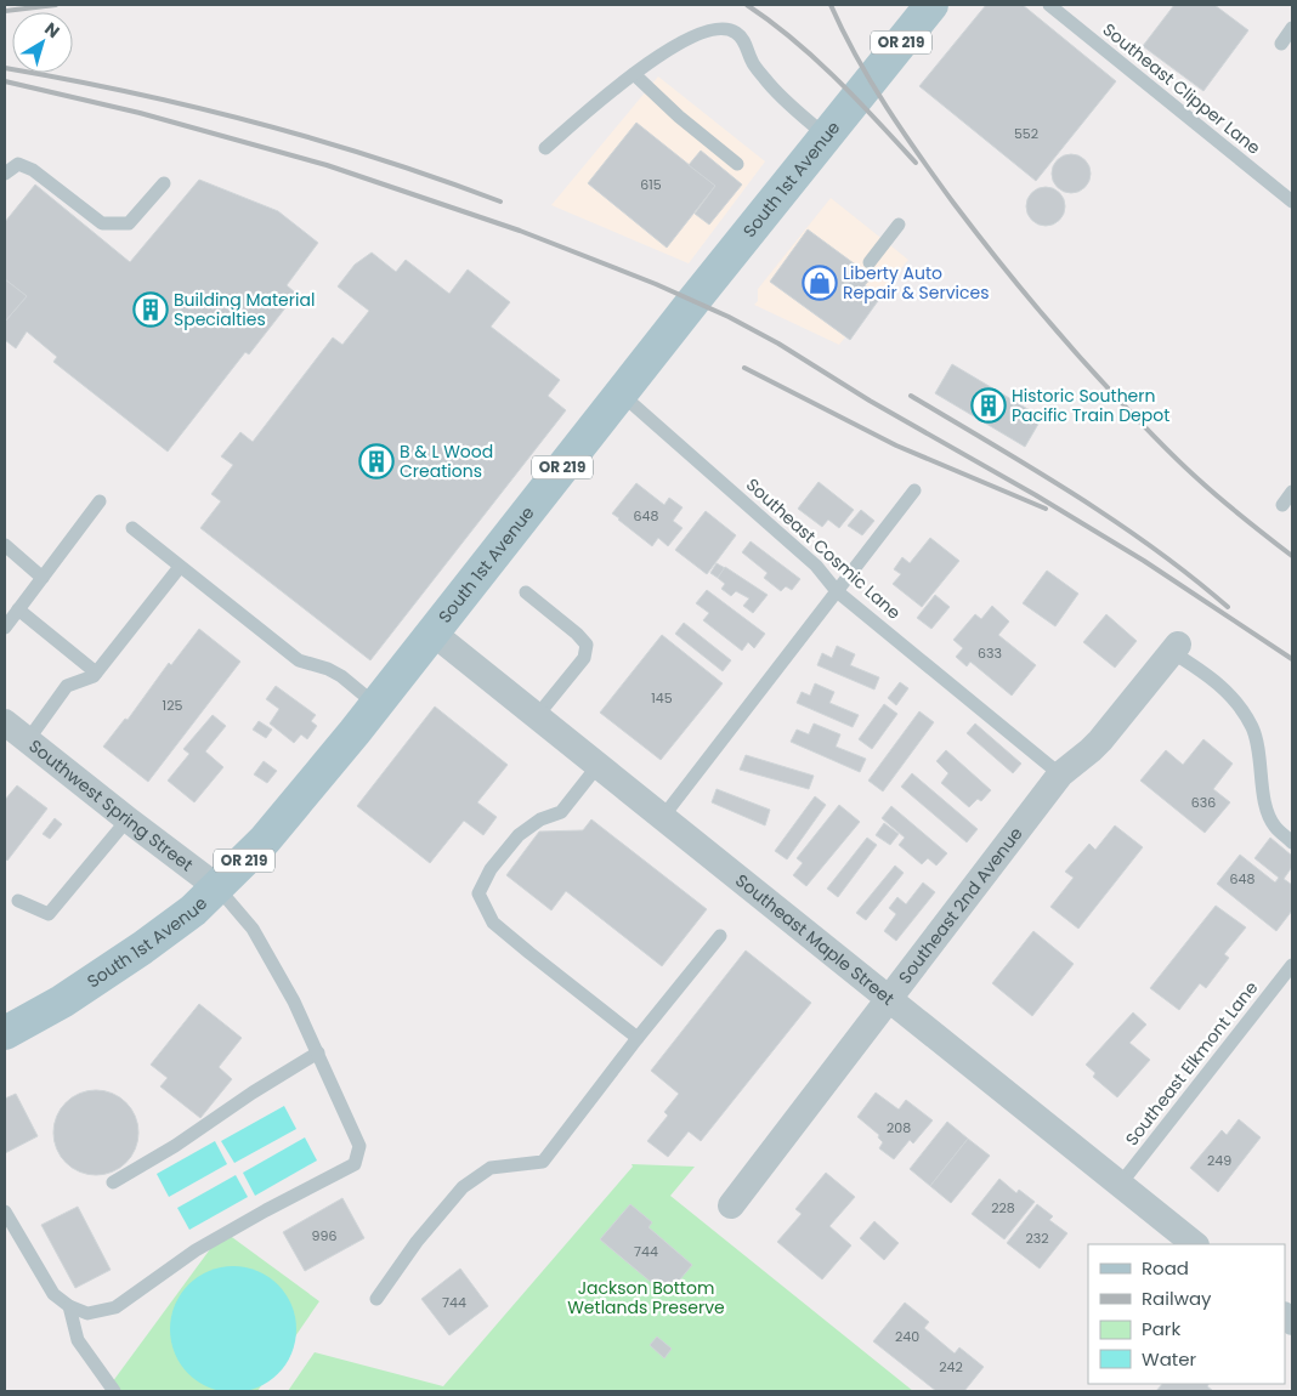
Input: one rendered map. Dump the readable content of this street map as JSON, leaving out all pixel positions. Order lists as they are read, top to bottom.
{
  "streets": {
    "main road": ["OR 219", "South 1st Avenue"],
    "street": ["Southwest Spring Street", "Southeast 2nd Avenue", "Southeast Maple Street"],
    "lane": ["Southeast Clipper Lane", "Southeast Cosmic Lane", "Southeast Elkmont Lane"]
  },
  "crossings": [
    ["South 1st Avenue", "Southeast Cosmic Lane"],
    ["South 1st Avenue", "Southwest Spring Street"],
    ["South 1st Avenue", "Southeast Maple Street"],
    ["Southeast Cosmic Lane", "Southeast 2nd Avenue"],
    ["Southeast 2nd Avenue", "Southeast Maple Street"],
    ["Southeast Maple Street", "Southeast Elkmont Lane"]
  ],
  "parks": ["Jackson Bottom Wetlands Preserve"],
  "places": {
    "shop": ["Liberty Auto Repair & Services"],
    "building": ["Building Material Specialties", "Historic Southern Pacific Train Depot", "B & L Wood Creations"]
  },
  "house_numbers": [
    "552",
    "615",
    "648",
    "633",
    "145",
    "125",
    "636",
    "648",
    "208",
    "249",
    "228",
    "996",
    "232",
    "744",
    "744",
    "240",
    "242"
  ],
  "legend": [
    "Road",
    "Railway",
    "Park",
    "Water"
  ],
  "north": "top right"
}
